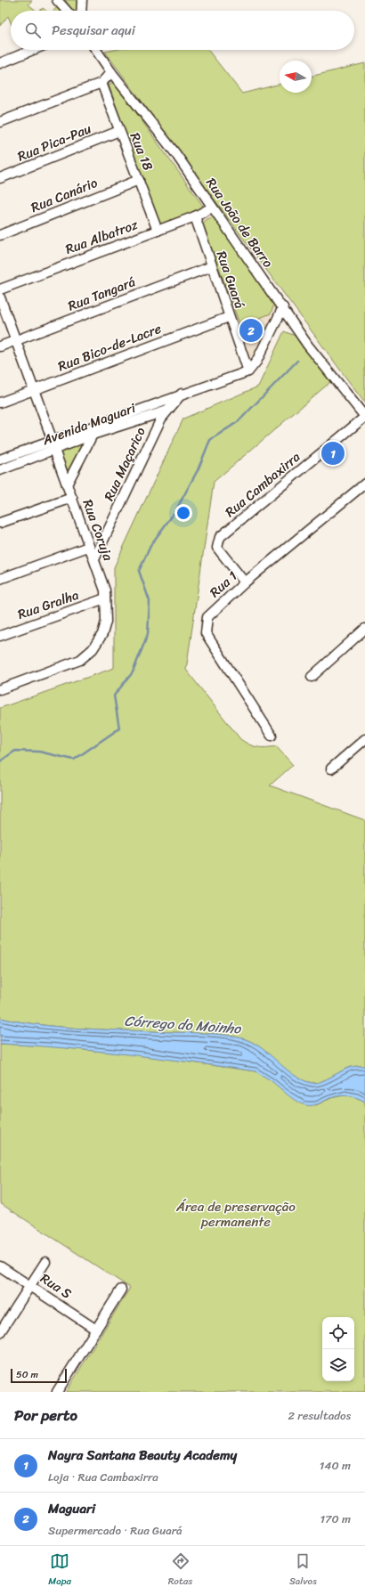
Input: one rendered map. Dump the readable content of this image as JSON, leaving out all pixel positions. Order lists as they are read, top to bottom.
{
  "streets": {
    "street": [
      "Rua Pica-Pau",
      "Rua 18",
      "Rua Canário",
      "Rua João de Barro",
      "Rua Albatroz",
      "Rua Guará",
      "Rua Tangará",
      "Rua Bico-de-Lacre",
      "Avenida Maguari",
      "Rua Maçarico",
      "Rua Cambaxirra",
      "Rua Coruja",
      "Rua 1",
      "Rua Gralha",
      "Rua S"
    ]
  },
  "crossings": [
    ["Rua Pica-Pau", "Rua 18"],
    ["Rua 18", "Rua Canário"],
    ["Rua 18", "Rua Albatroz"],
    ["Rua João de Barro", "Rua Albatroz"],
    ["Rua João de Barro", "Rua Cambaxirra"],
    ["Rua Albatroz", "Rua Guará"],
    ["Rua Guará", "Rua Tangará"],
    ["Rua Guará", "Rua Bico-de-Lacre"],
    ["Rua Guará", "Avenida Maguari"],
    ["Rua Tangará", "Rua Coruja"],
    ["Rua Bico-de-Lacre", "Rua Coruja"],
    ["Avenida Maguari", "Rua Maçarico"],
    ["Avenida Maguari", "Rua Coruja"],
    ["Rua Maçarico", "Rua Coruja"],
    ["Rua Cambaxirra", "Rua 1"],
    ["Rua Coruja", "Rua Gralha"]
  ],
  "water": ["Córrego do Moinho"],
  "parks": ["Área de preservação permanente"],
  "scale_bar": "50 m",
  "north": "left",
  "page": {
    "search": "Pesquisar aqui",
    "pins": ["2", "1"],
    "scale": "50 m",
    "heading": ["Por perto", "2 resultados"],
    "list": [
      {
        "mark": "1",
        "name": "Nayra Santana Beauty Academy",
        "note": "Loja · Rua Cambaxirra",
        "value": "140 m"
      },
      {
        "mark": "2",
        "name": "Maguari",
        "note": "Supermercado · Rua Guará",
        "value": "170 m"
      }
    ],
    "nav": ["Mapa", "Rotas", "Salvos"]
  }
}
